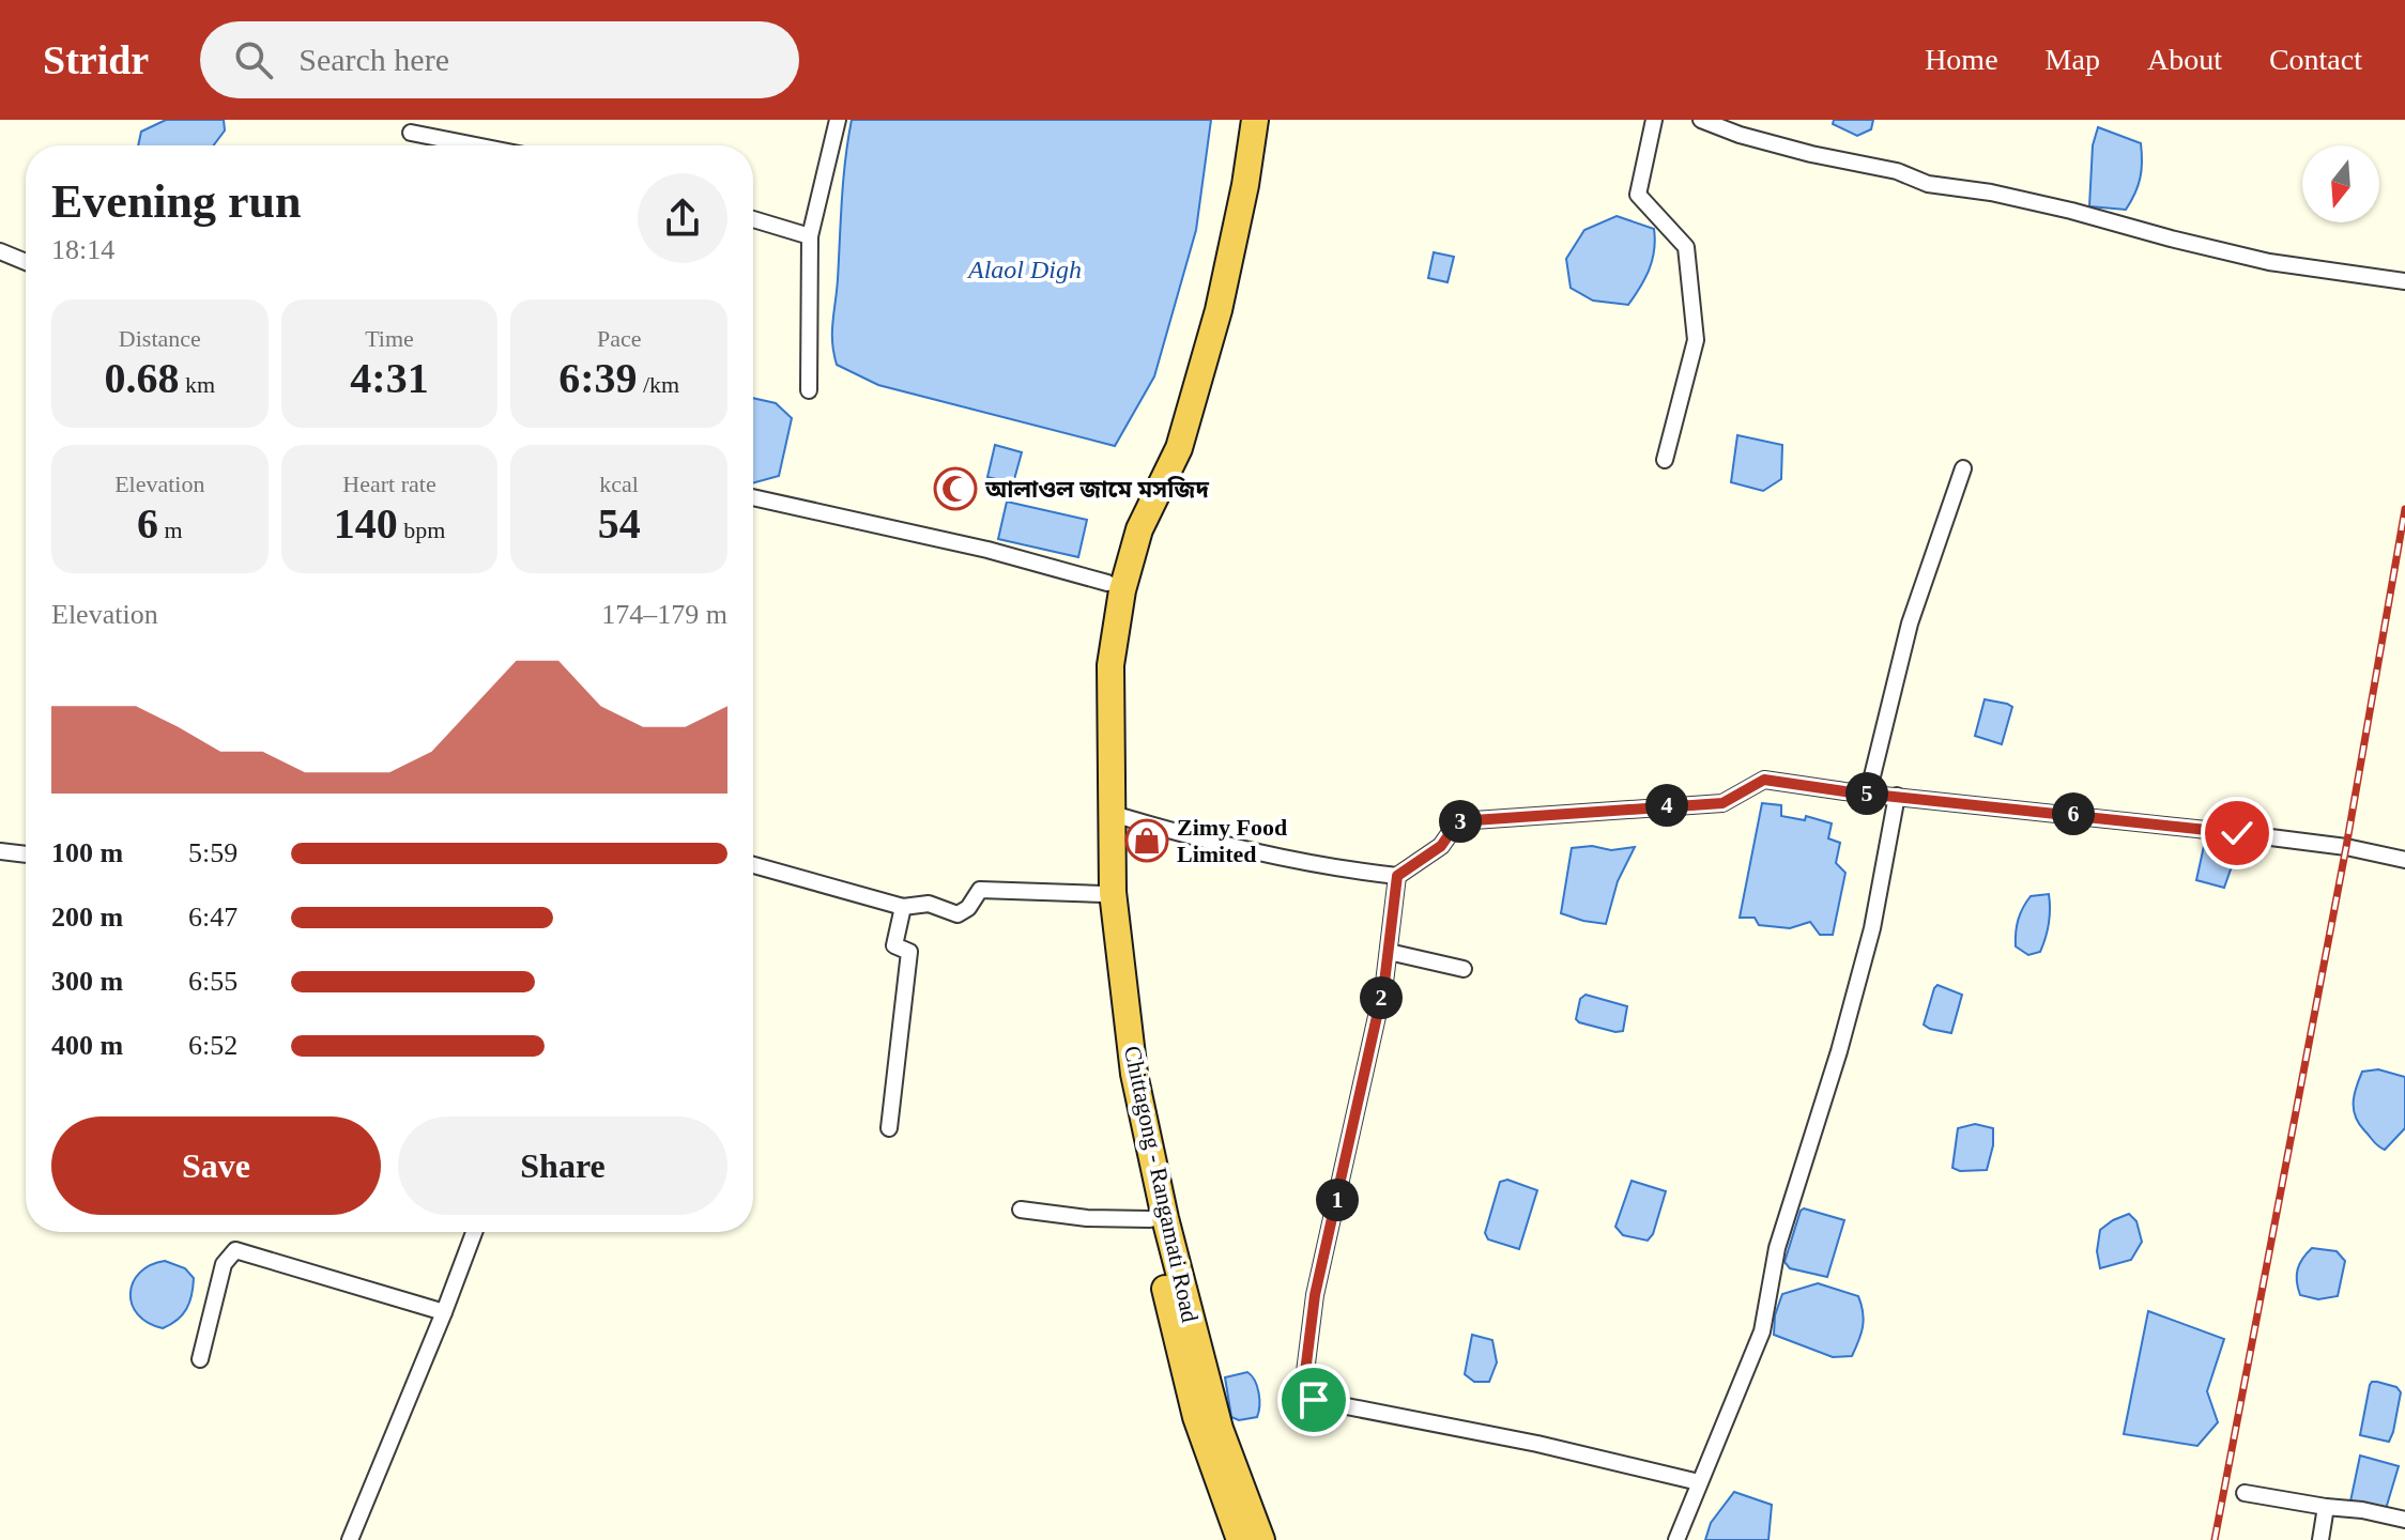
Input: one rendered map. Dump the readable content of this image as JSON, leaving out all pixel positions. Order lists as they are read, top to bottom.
{
  "streets": {
    "highway": ["Chittagong - Rangamati Road"]
  },
  "water": ["Alaol Digh"],
  "places": {
    "mosque": ["আলাওল জামে মসজিদ"],
    "shop": ["Zimy Food Limited"]
  },
  "north": "bottom",
  "page": {
    "header": "Stridr",
    "search": "Search here",
    "nav": [
      "Home",
      "Map",
      "About",
      "Contact"
    ],
    "heading": ["Evening run", "18:14"],
    "stats": [
      ["Distance", "0.68 km"],
      ["Time", "4:31"],
      ["Pace", "6:39 /km"],
      ["Elevation", "6 m"],
      ["Heart rate", "140 bpm"],
      ["kcal", "54"]
    ],
    "chart": ["Elevation", "174–179 m"],
    "pins": [
      "5",
      "4",
      "6",
      "3",
      "2",
      "1"
    ],
    "list": [
      {
        "name": "100 m",
        "note": "5:59"
      },
      {
        "name": "200 m",
        "note": "6:47"
      },
      {
        "name": "300 m",
        "note": "6:55"
      },
      {
        "name": "400 m",
        "note": "6:52"
      }
    ],
    "buttons": ["Save", "Share"]
  }
}
